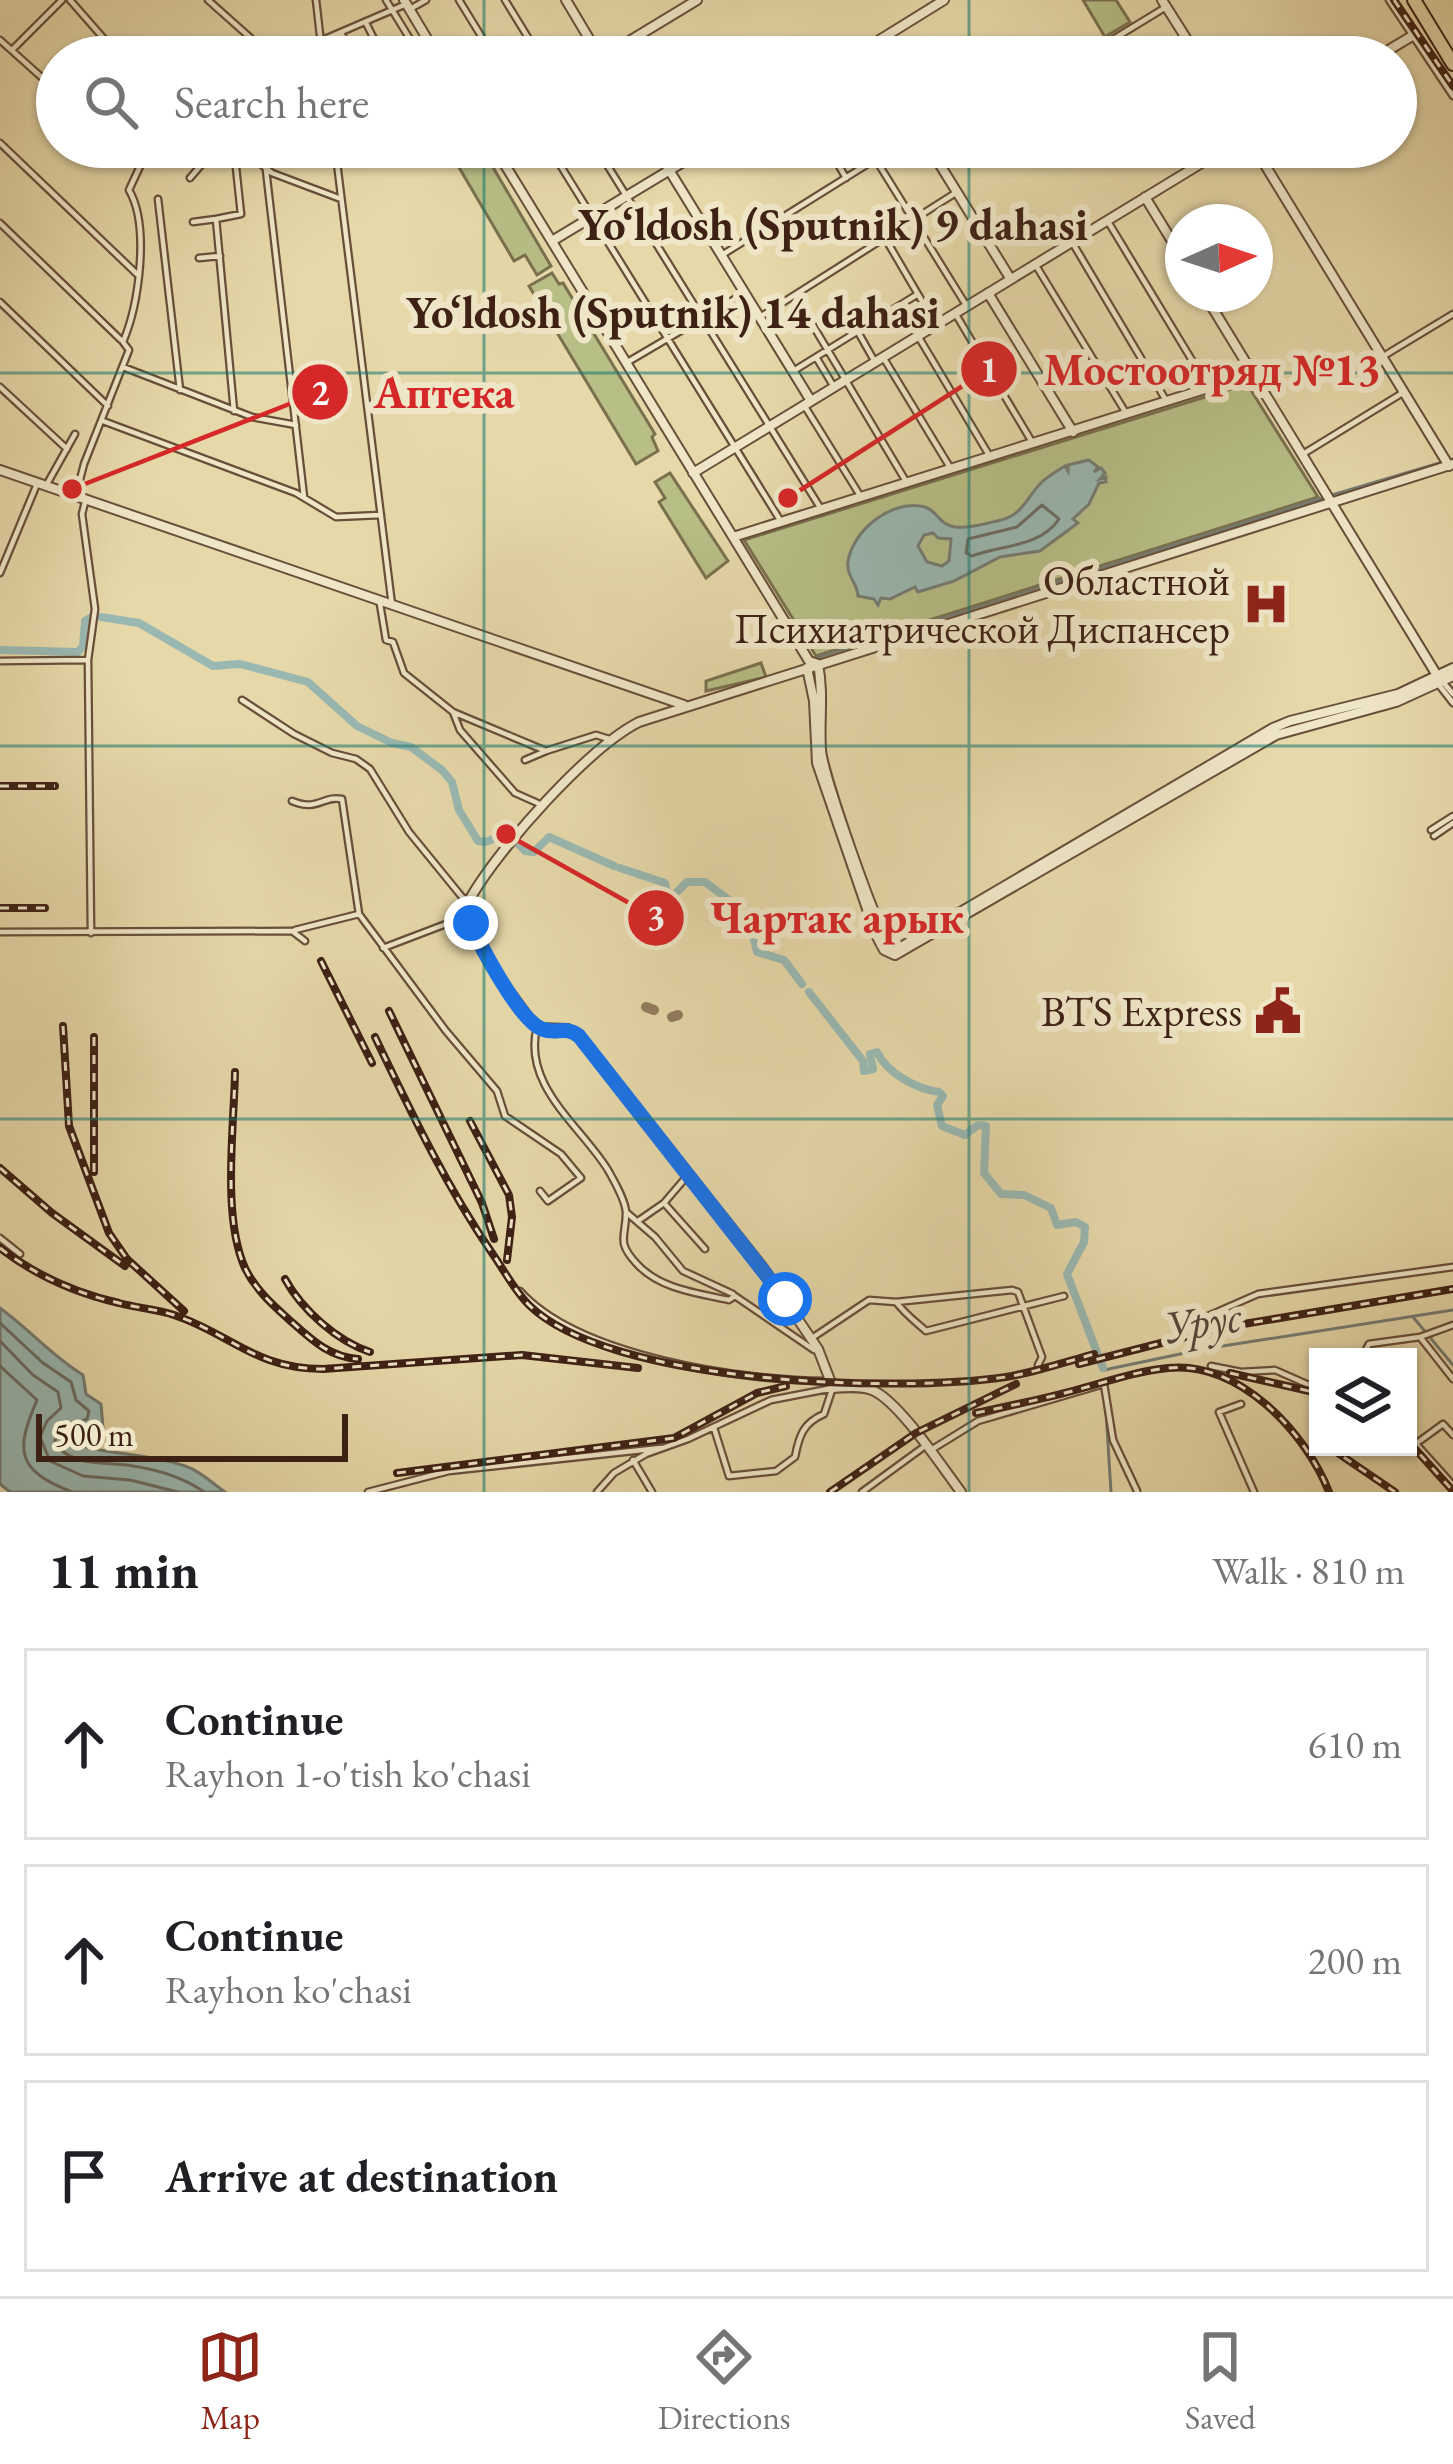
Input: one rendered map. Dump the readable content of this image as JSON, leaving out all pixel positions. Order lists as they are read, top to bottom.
{
  "districts": ["Yo‘ldosh (Sputnik) 9 dahasi", "Yo‘ldosh (Sputnik) 14 dahasi"],
  "water": ["Урус"],
  "places": {
    "other": ["Аптека", "Мостоотряд №13", "Чартак арык"],
    "hospital": ["Областной Психиатрической Диспансер"],
    "public building": ["BTS Express"]
  },
  "scale_bar": "500 m",
  "north": "right",
  "page": {
    "search": "Search here",
    "scale": "500 m",
    "heading": ["11 min", "Walk · 810 m"],
    "list": [
      ["Continue", "Rayhon 1-o'tish ko'chasi", "610 m"],
      ["Continue", "Rayhon ko'chasi", "200 m"],
      "Arrive at destination"
    ],
    "nav": ["Map", "Directions", "Saved"]
  }
}
